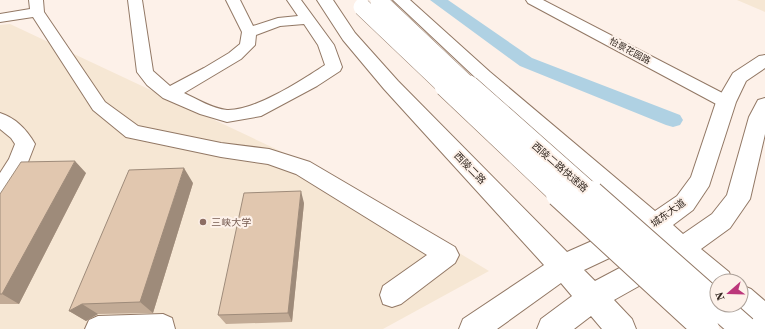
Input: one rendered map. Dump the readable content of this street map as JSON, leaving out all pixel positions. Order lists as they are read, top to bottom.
{
  "streets": {
    "main road": ["西陵二路快速路", "西陵二路", "城东大道"],
    "street": ["怡景花园路"]
  },
  "crossings": [
    ["怡景花园路", "城东大道"],
    ["西陵二路", "城东大道"]
  ],
  "places": ["三峡大学"],
  "north": "left"
}
